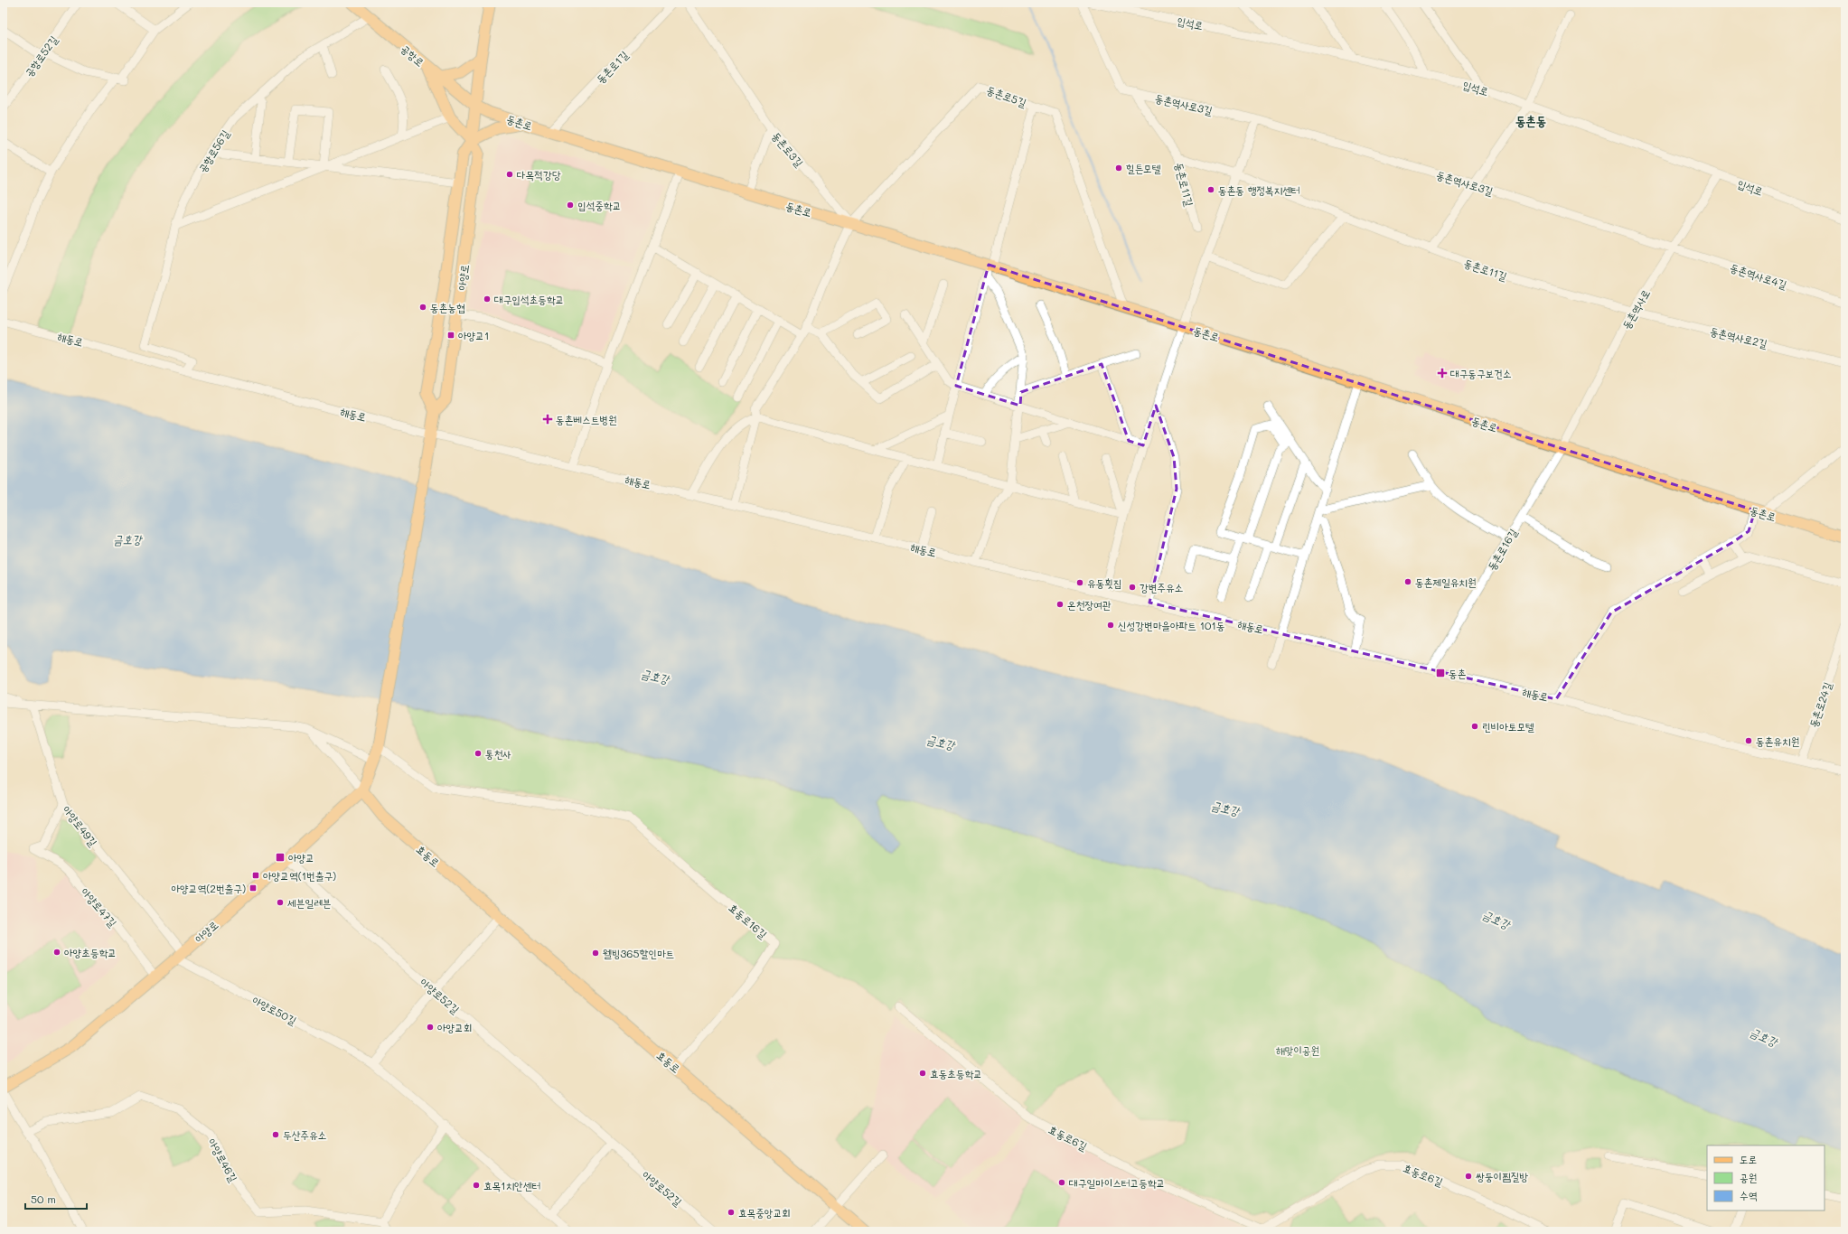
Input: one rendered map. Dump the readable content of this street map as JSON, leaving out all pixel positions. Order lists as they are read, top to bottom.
{
  "streets": {
    "main road": [
      "공항로",
      "동촌로",
      "아양로",
      "효동로"
    ],
    "street": [
      "입석로",
      "공항로52길",
      "동촌로1길",
      "동촌로5길",
      "동촌역사로3길",
      "동촌로3길",
      "공항로56길",
      "동촌로11길",
      "동촌역사로4길",
      "동촌역사로",
      "동촌역사로2길",
      "해동로",
      "동촌로16길",
      "동촌로24길",
      "아양로49길",
      "아양로47길",
      "효동로16길",
      "아양로52길",
      "아양로50길",
      "효동로6길",
      "아양로46길"
    ]
  },
  "crossings": [
    ["입석로", "동촌역사로"],
    ["공항로", "동촌로"],
    ["공항로", "공항로56길"],
    ["공항로", "아양로"],
    ["동촌로1길", "동촌로"],
    ["동촌로5길", "동촌로"],
    ["동촌로5길", "동촌로3길"],
    ["동촌역사로3길", "동촌로11길"],
    ["동촌역사로3길", "동촌역사로4길"],
    ["동촌역사로3길", "동촌역사로"],
    ["동촌로", "동촌로3길"],
    ["동촌로", "아양로"],
    ["동촌로", "동촌역사로"],
    ["동촌로", "동촌로16길"],
    ["공항로56길", "해동로"],
    ["동촌로11길", "동촌역사로"],
    ["동촌로11길", "동촌역사로2길"],
    ["동촌역사로4길", "동촌역사로"],
    ["아양로", "해동로"],
    ["아양로", "아양로49길"],
    ["아양로", "효동로"],
    ["아양로", "아양로47길"],
    ["아양로", "효동로16길"],
    ["아양로", "아양로52길"],
    ["아양로", "아양로50길"],
    ["동촌역사로", "동촌역사로2길"],
    ["동촌역사로", "동촌로16길"],
    ["해동로", "동촌로16길"],
    ["해동로", "동촌로24길"],
    ["아양로49길", "아양로47길"],
    ["아양로49길", "아양로50길"],
    ["효동로", "효동로16길"]
  ],
  "districts": ["동촌동"],
  "water": ["금호강"],
  "parks": ["해맞이공원"],
  "places": {
    "other": [
      "힐튼모텔",
      "다목적강당",
      "동촌동 행정복지센터",
      "입석중학교",
      "대구입석초등학교",
      "동촌농협",
      "동촌제일유치원",
      "유동횟집",
      "강변주유소",
      "온천장여관",
      "신성강변마을아파트 101동",
      "린비아토모텔",
      "동촌유치원",
      "통천사",
      "세븐일레븐",
      "아양초등학교",
      "웰빙365할인마트",
      "아양교회",
      "효동초등학교",
      "두산주유소",
      "쌍둥이찜질방",
      "대구일마이스터고등학교",
      "효목1치안센터",
      "효목중앙교회"
    ],
    "transit": [
      "아양교1",
      "동촌",
      "아양교",
      "아양교역(1번출구)",
      "아양교역(2번출구)"
    ],
    "health": ["대구동구보건소", "동촌베스트병원"]
  },
  "legend": ["도로", "공원", "수역"],
  "scale_bar": "50 m"
}
